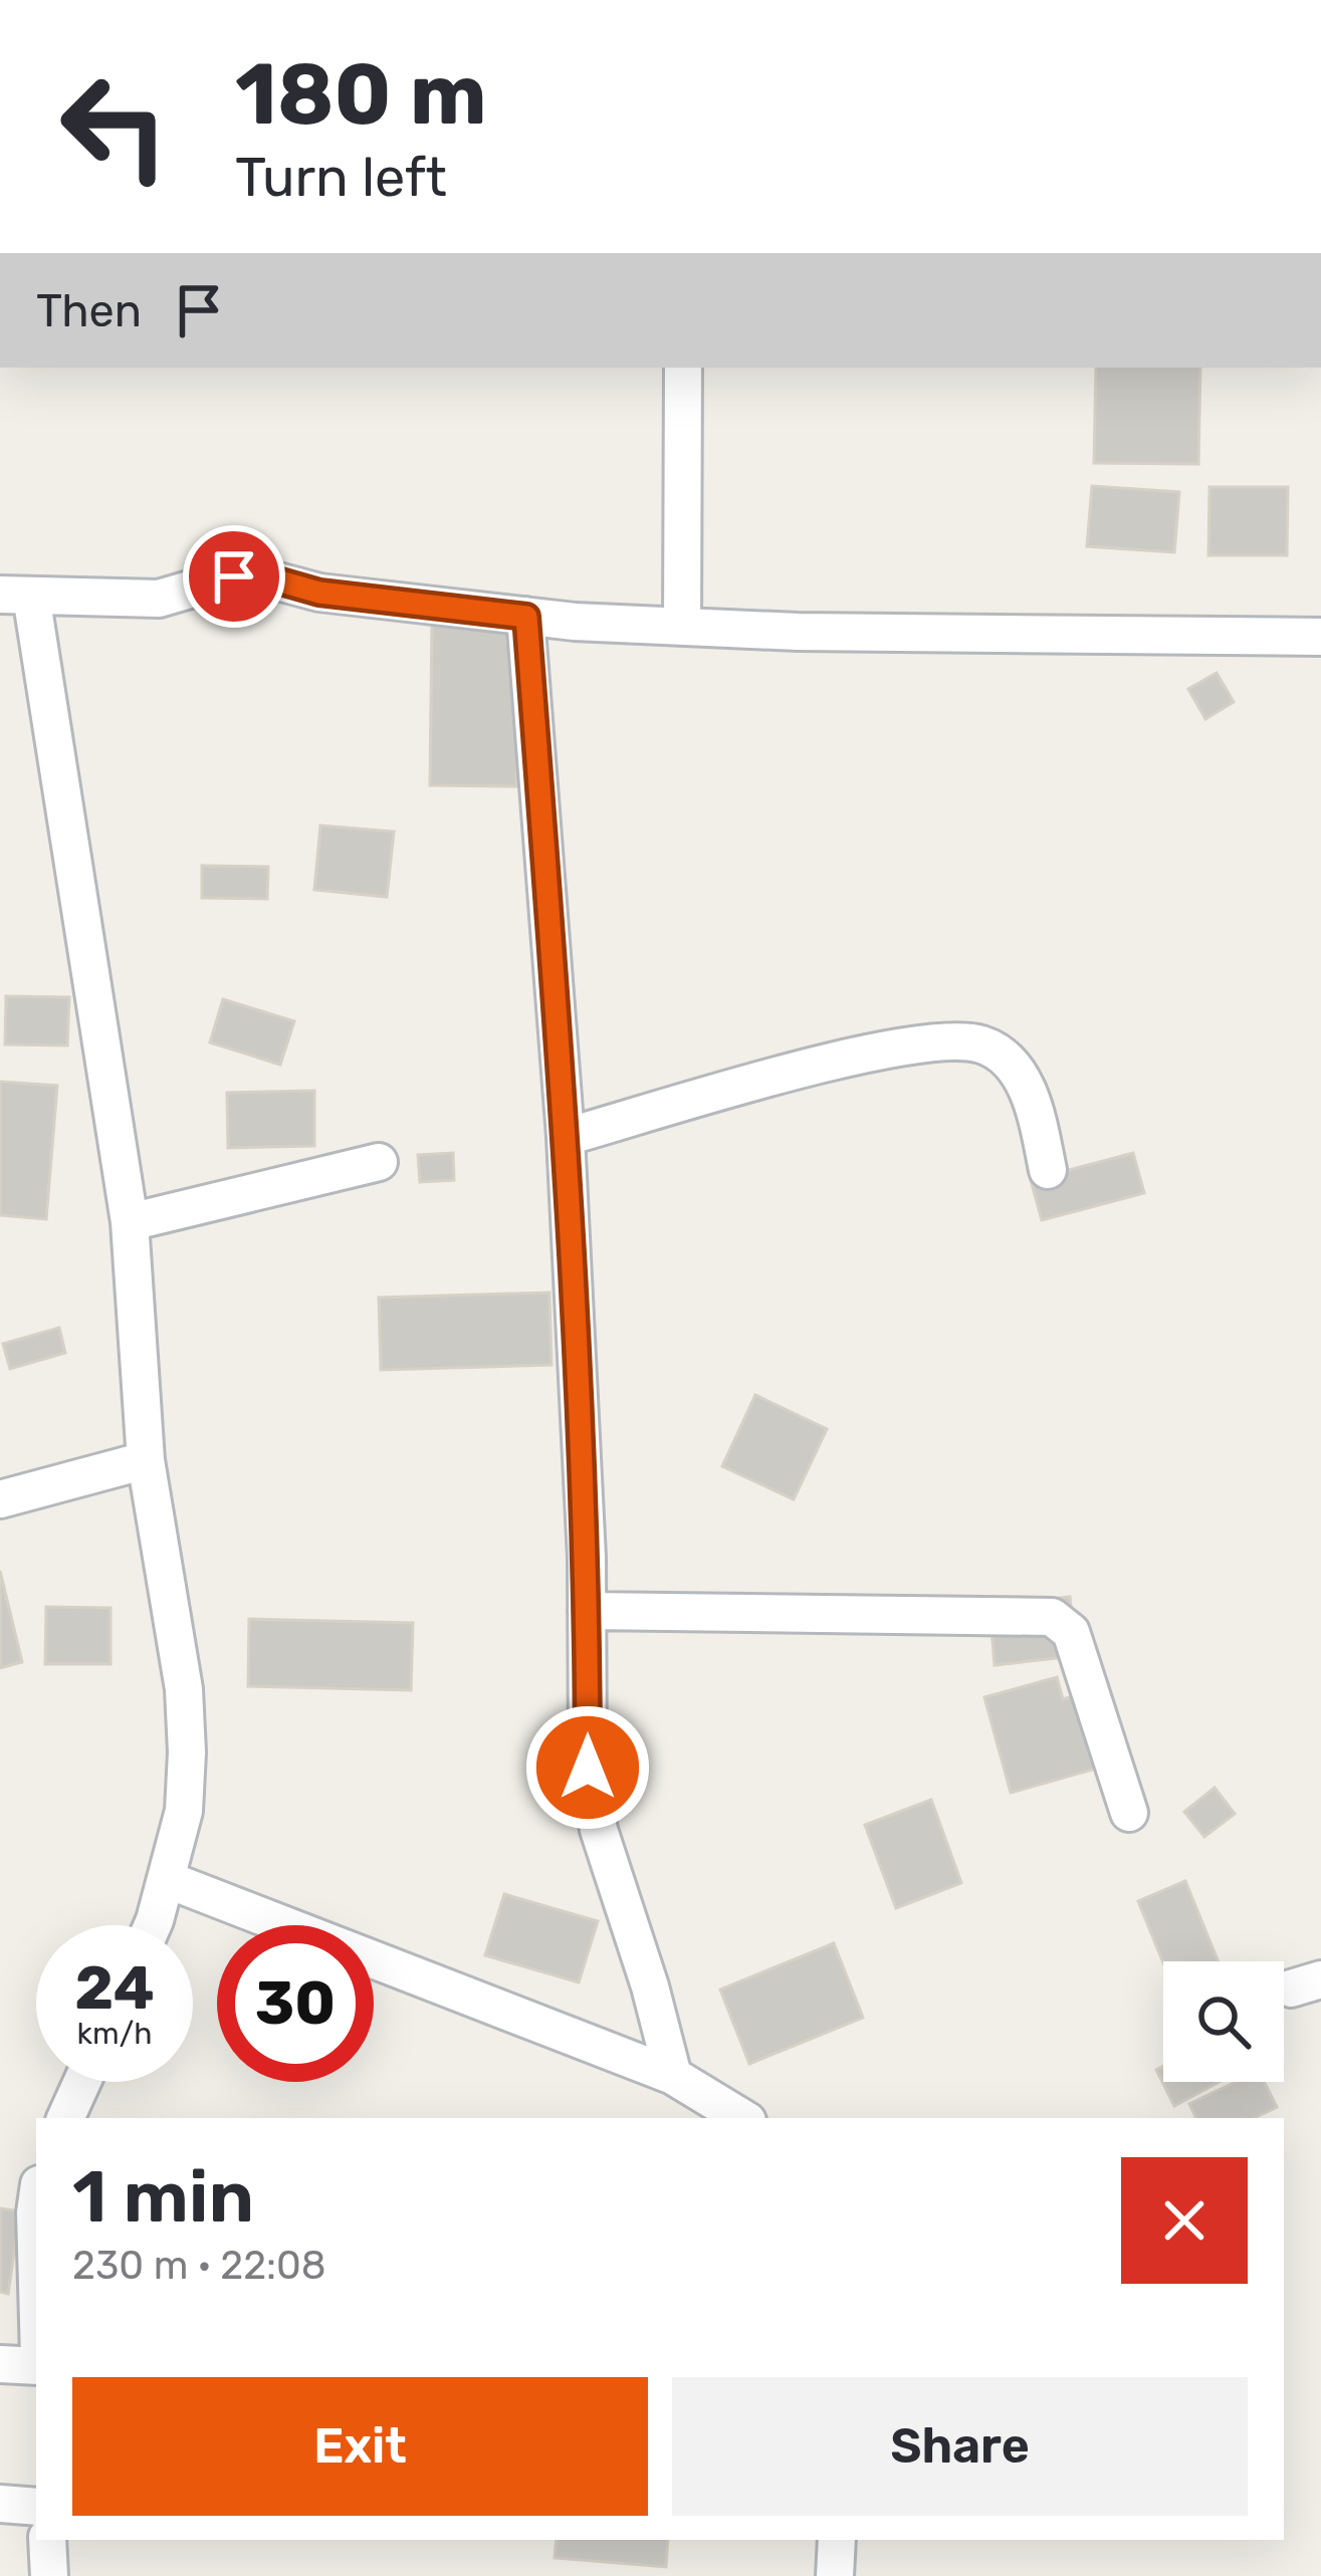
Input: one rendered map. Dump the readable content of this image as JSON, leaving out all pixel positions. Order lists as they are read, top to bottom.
{
  "page": {
    "turn": ["180 m", "Turn left"],
    "then": "Then",
    "speed": "24 km/h",
    "limit": "30",
    "heading": ["1 min", "230 m · 22:08"],
    "buttons": ["Exit", "Share"]
  }
}
